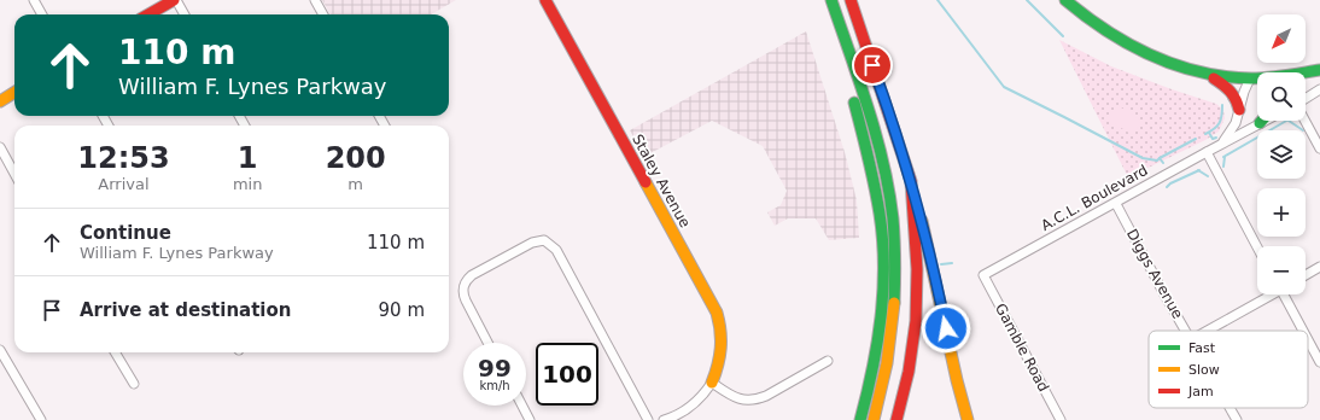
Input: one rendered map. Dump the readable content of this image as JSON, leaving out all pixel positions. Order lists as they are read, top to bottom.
{
  "streets": {
    "main road": ["Staley Avenue"],
    "street": ["A.C.L. Boulevard", "Diggs Avenue", "Gamble Road"]
  },
  "crossings": [
    ["A.C.L. Boulevard", "Diggs Avenue"],
    ["A.C.L. Boulevard", "Gamble Road"]
  ],
  "legend": ["Fast", "Slow", "Jam"],
  "north": "bottom left",
  "page": {
    "map_buttons": ["+", "−"],
    "turn": ["110 m", "William F. Lynes Parkway"],
    "eta": [
      "12:53",
      "Arrival",
      "1",
      "min",
      "200",
      "m"
    ],
    "list": [
      {
        "name": "Continue",
        "note": "William F. Lynes Parkway",
        "value": "110 m"
      },
      {
        "name": "Arrive at destination",
        "value": "90 m"
      }
    ],
    "speed": "99 km/h",
    "limit": "100"
  }
}
